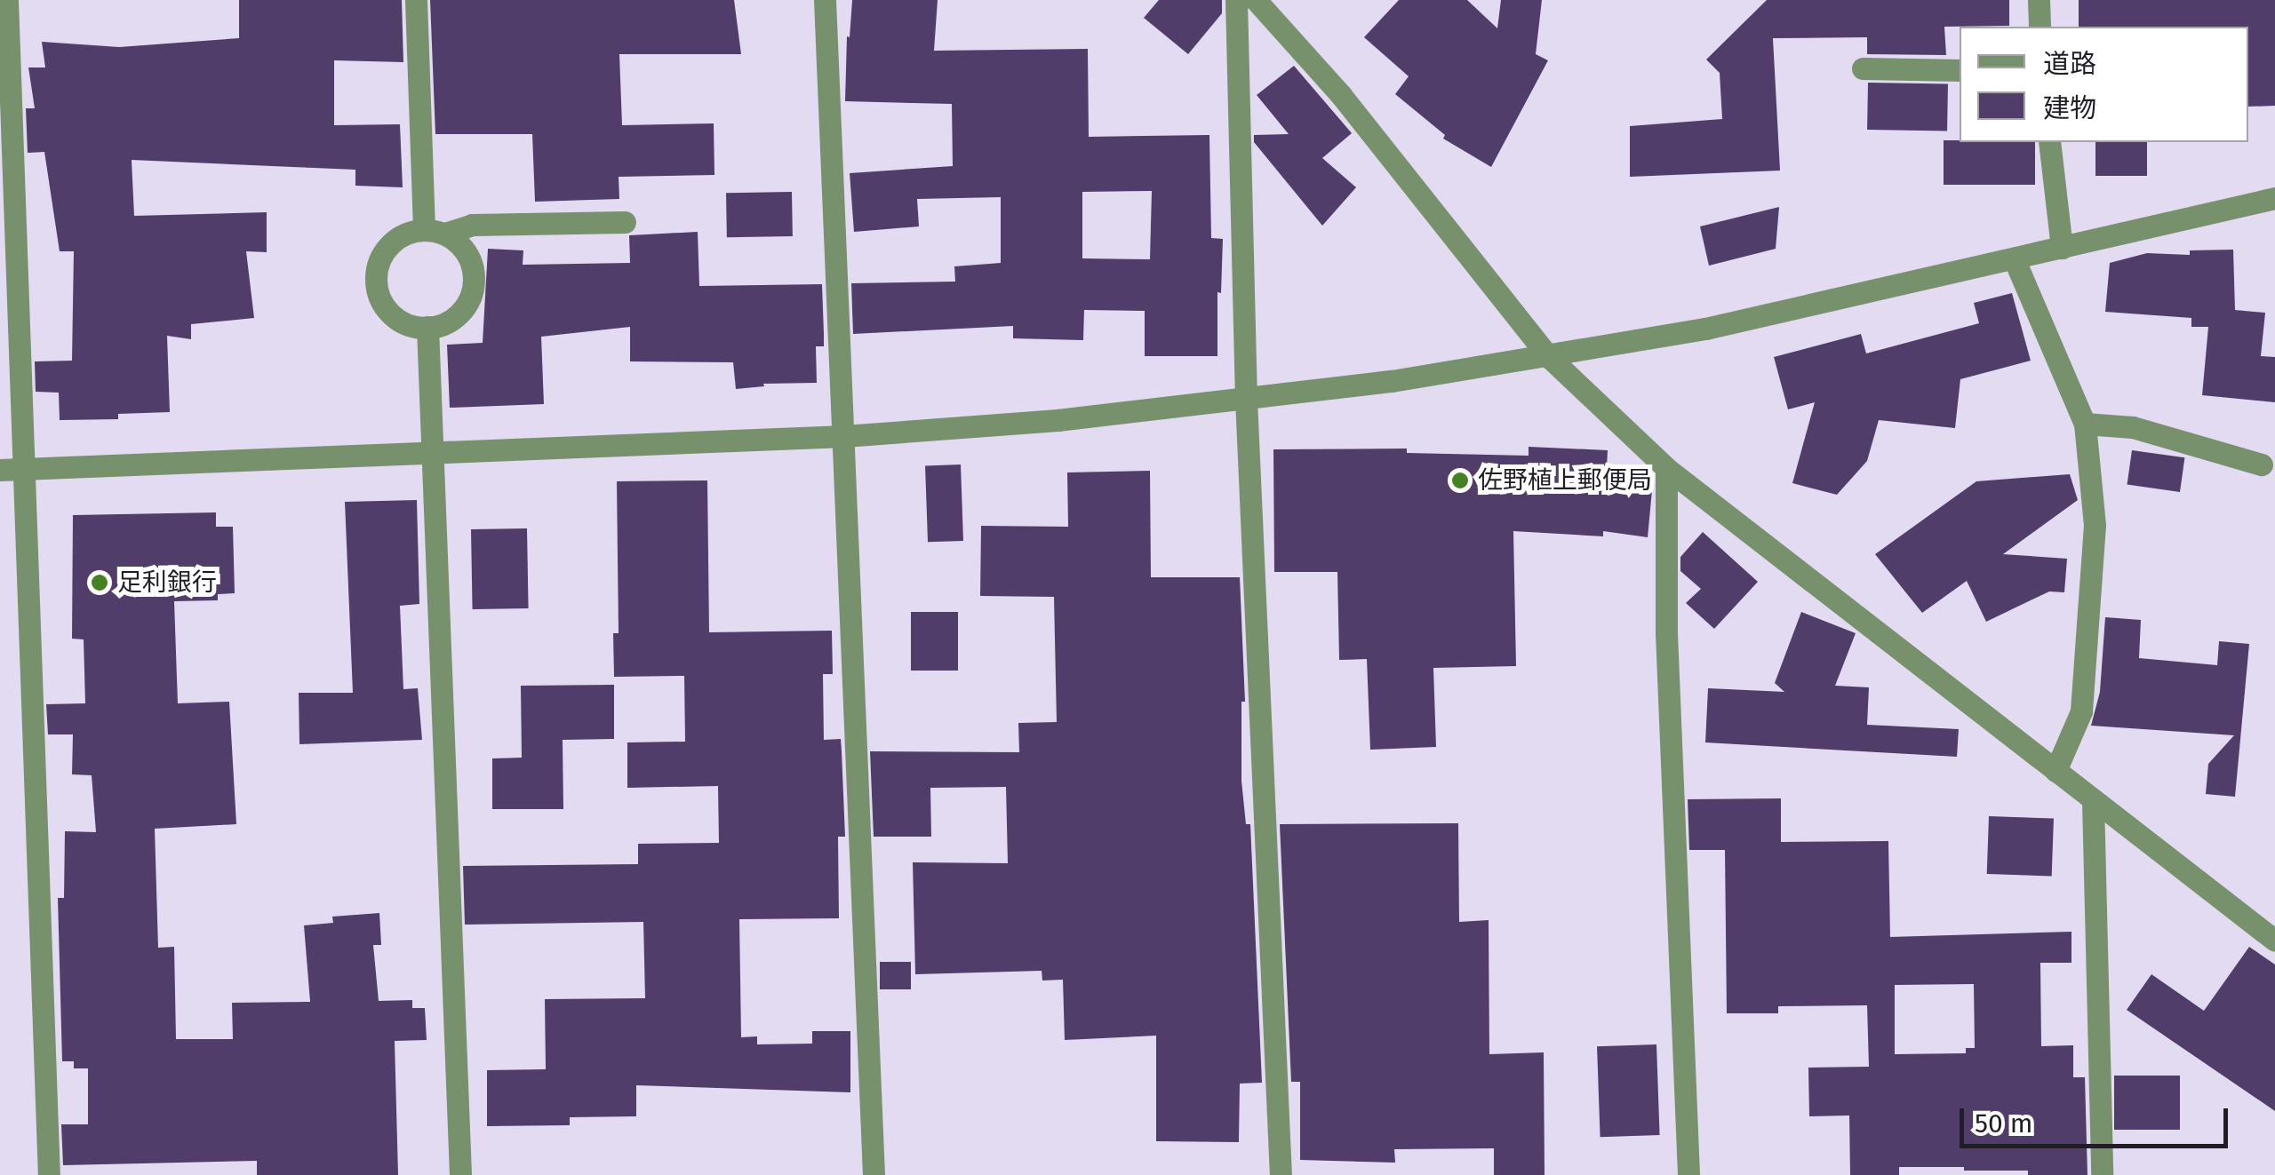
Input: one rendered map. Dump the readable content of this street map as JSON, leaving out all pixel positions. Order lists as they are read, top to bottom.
{
  "places": ["佐野植上郵便局", "足利銀行"],
  "legend": ["道路", "建物"],
  "scale_bar": "50 m"
}
